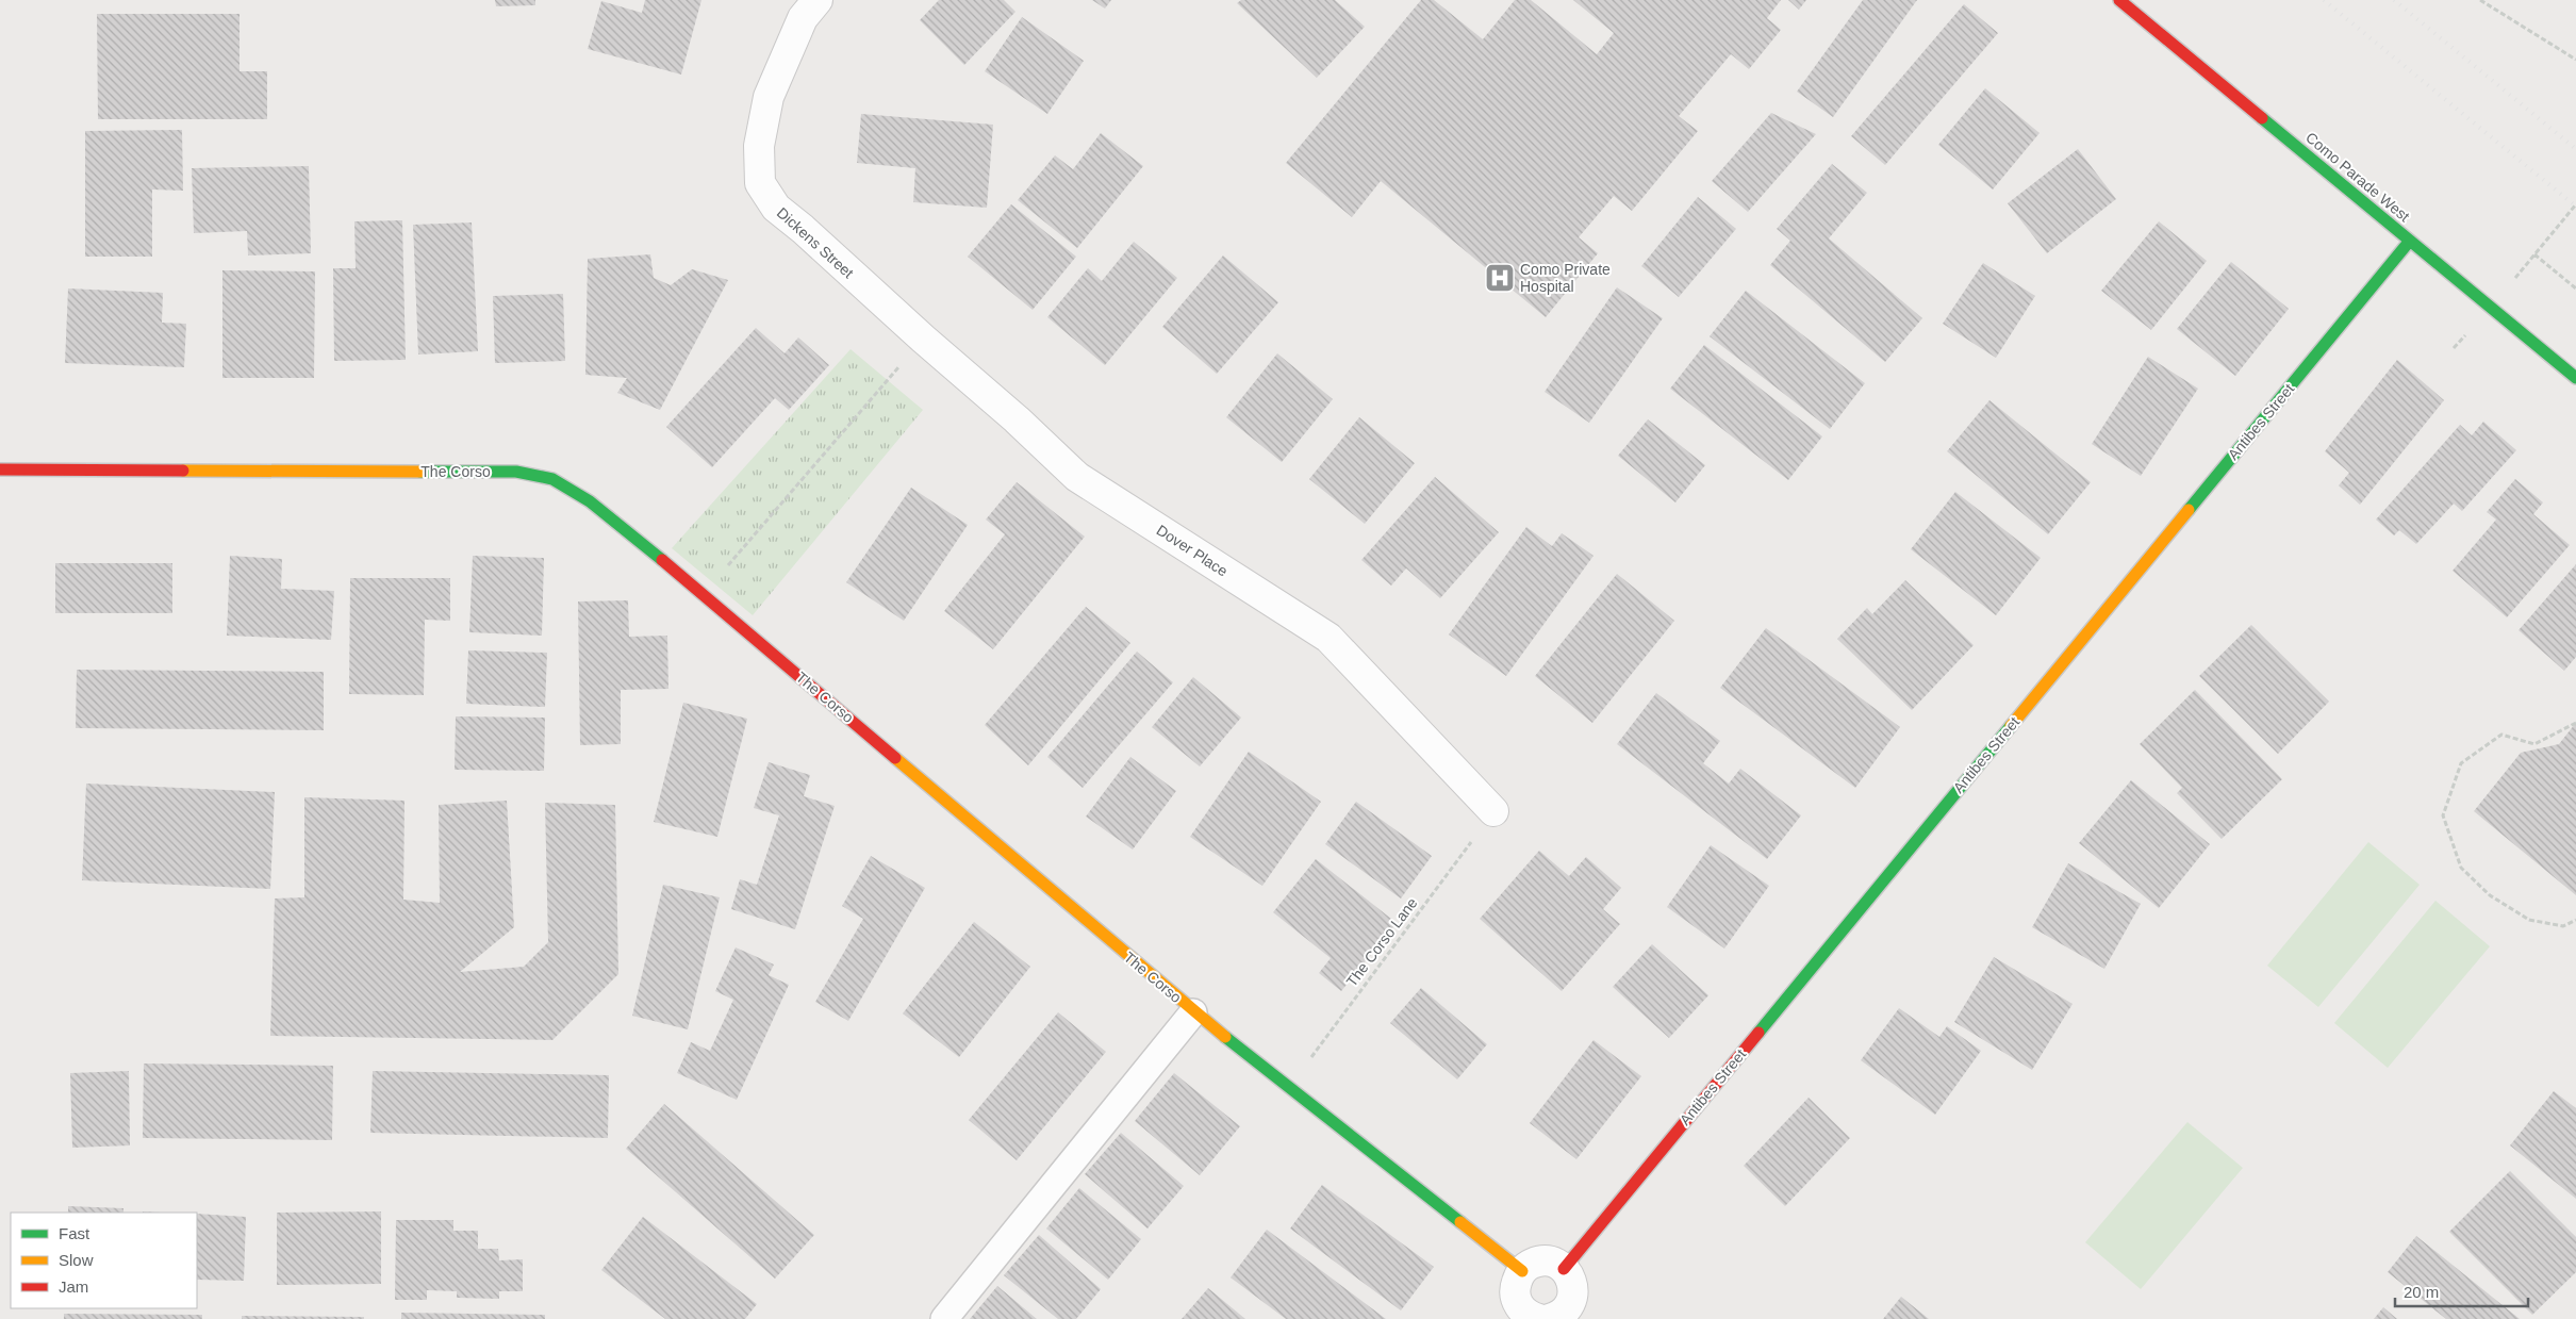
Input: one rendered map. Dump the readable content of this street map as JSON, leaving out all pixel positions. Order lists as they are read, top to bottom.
{
  "streets": {
    "street": [
      "Como Parade West",
      "Dickens Street",
      "Antibes Street",
      "The Corso",
      "Dover Place"
    ],
    "path": ["The Corso Lane"]
  },
  "crossings": [
    ["Como Parade West", "Antibes Street"],
    ["Dickens Street", "Dover Place"],
    ["Antibes Street", "The Corso"],
    ["The Corso", "The Corso Lane"],
    ["Dover Place", "The Corso Lane"]
  ],
  "places": {
    "hospital": ["Como Private Hospital"]
  },
  "legend": ["Fast", "Slow", "Jam"],
  "scale_bar": "20 m"
}
